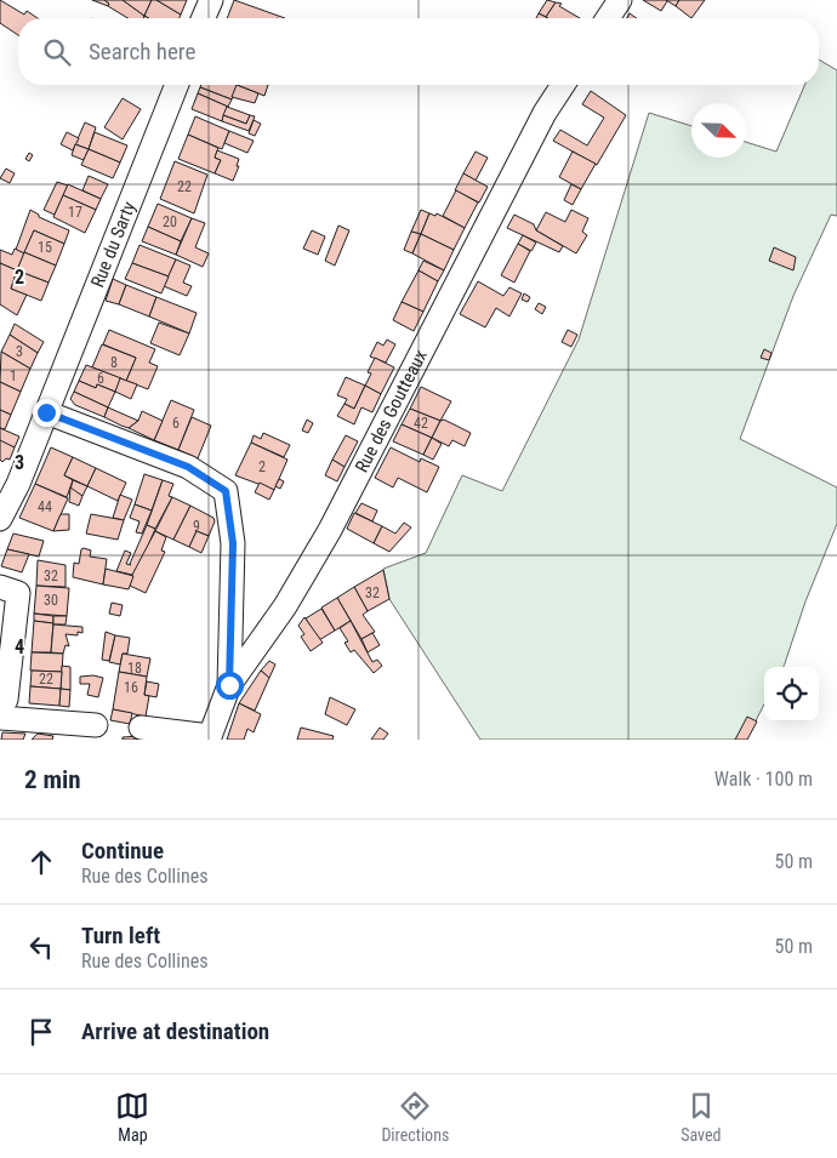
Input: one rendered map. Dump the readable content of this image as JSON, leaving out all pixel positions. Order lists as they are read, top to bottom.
{
  "streets": {
    "street": ["Rue du Sarty", "Rue des Goutteaux"]
  },
  "house_numbers": [
    "22",
    "17",
    "20",
    "15",
    "3",
    "8",
    "1",
    "6",
    "6",
    "42",
    "2",
    "44",
    "9",
    "32",
    "32",
    "30",
    "18",
    "22",
    "16"
  ],
  "north": "bottom right",
  "page": {
    "search": "Search here",
    "heading": ["2 min", "Walk · 100 m"],
    "list": [
      ["Continue", "Rue des Collines", "50 m"],
      ["Turn left", "Rue des Collines", "50 m"],
      "Arrive at destination"
    ],
    "nav": ["Map", "Directions", "Saved"]
  },
  "grid": {
    "rows": ["2", "3", "4"]
  }
}
